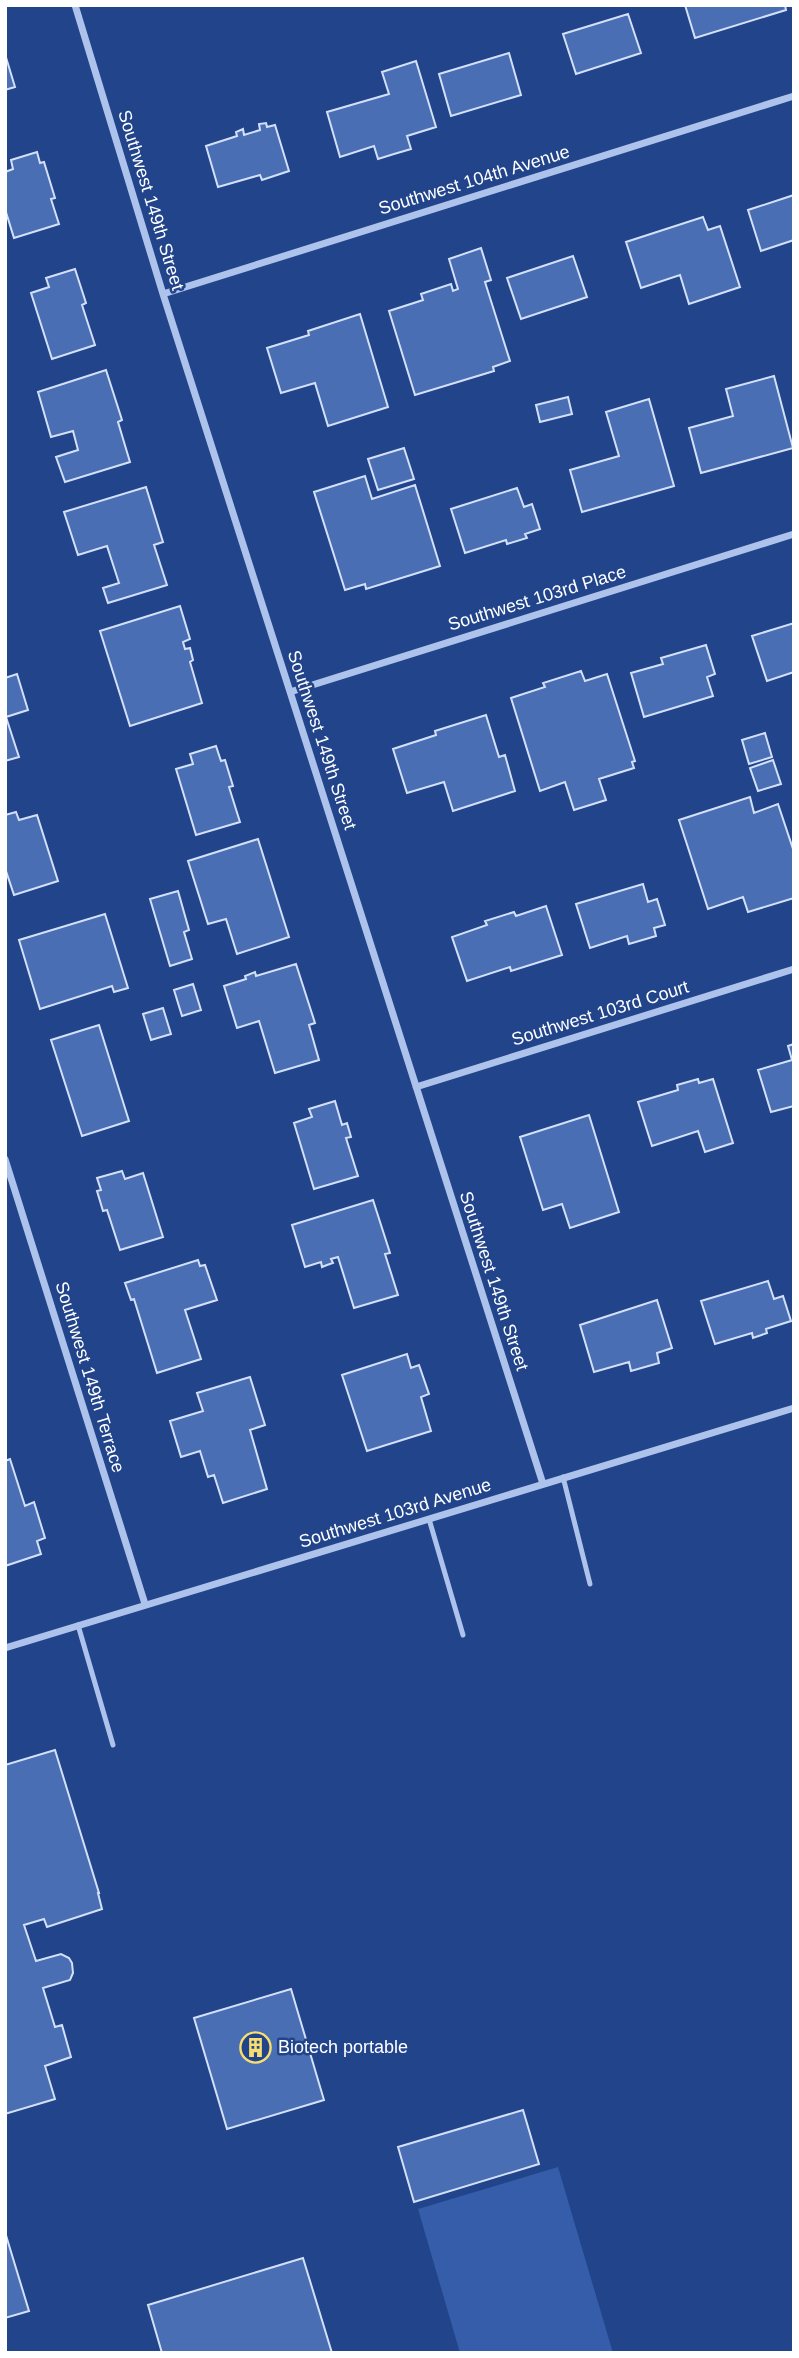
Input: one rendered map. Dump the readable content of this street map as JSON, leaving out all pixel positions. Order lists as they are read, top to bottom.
{
  "streets": {
    "street": [
      "Southwest 104th Avenue",
      "Southwest 149th Street",
      "Southwest 103rd Place",
      "Southwest 103rd Court",
      "Southwest 149th Terrace",
      "Southwest 103rd Avenue"
    ]
  },
  "crossings": [
    ["Southwest 104th Avenue", "Southwest 149th Street"],
    ["Southwest 149th Street", "Southwest 103rd Place"],
    ["Southwest 149th Street", "Southwest 103rd Court"],
    ["Southwest 149th Street", "Southwest 103rd Avenue"],
    ["Southwest 149th Terrace", "Southwest 103rd Avenue"]
  ],
  "places": {
    "building": ["Biotech portable"]
  }
}
